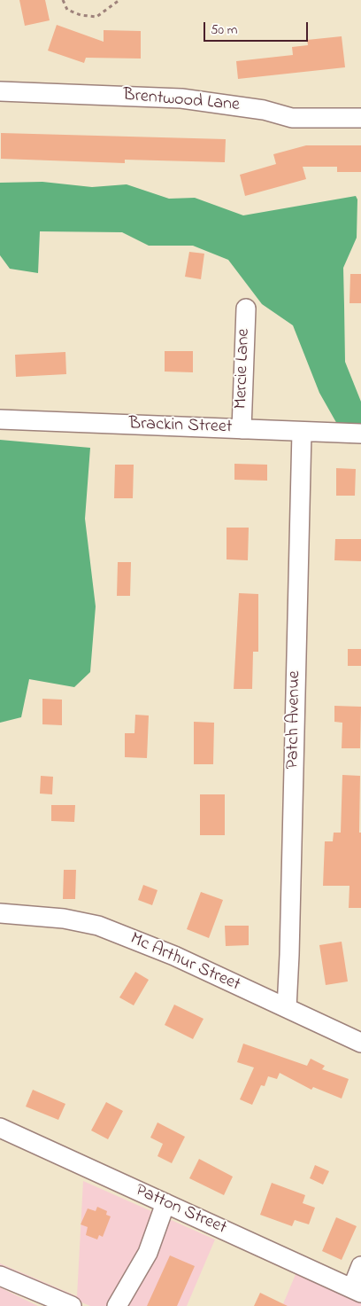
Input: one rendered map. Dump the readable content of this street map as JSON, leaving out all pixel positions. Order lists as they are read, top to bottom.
{
  "streets": {
    "street": [
      "Brentwood Lane",
      "Mercie Lane",
      "Brackin Street",
      "Patch Avenue",
      "Mc Arthur Street",
      "Patton Street"
    ]
  },
  "crossings": [
    ["Mercie Lane", "Brackin Street"],
    ["Brackin Street", "Patch Avenue"],
    ["Patch Avenue", "Mc Arthur Street"]
  ],
  "scale_bar": "50 m"
}
